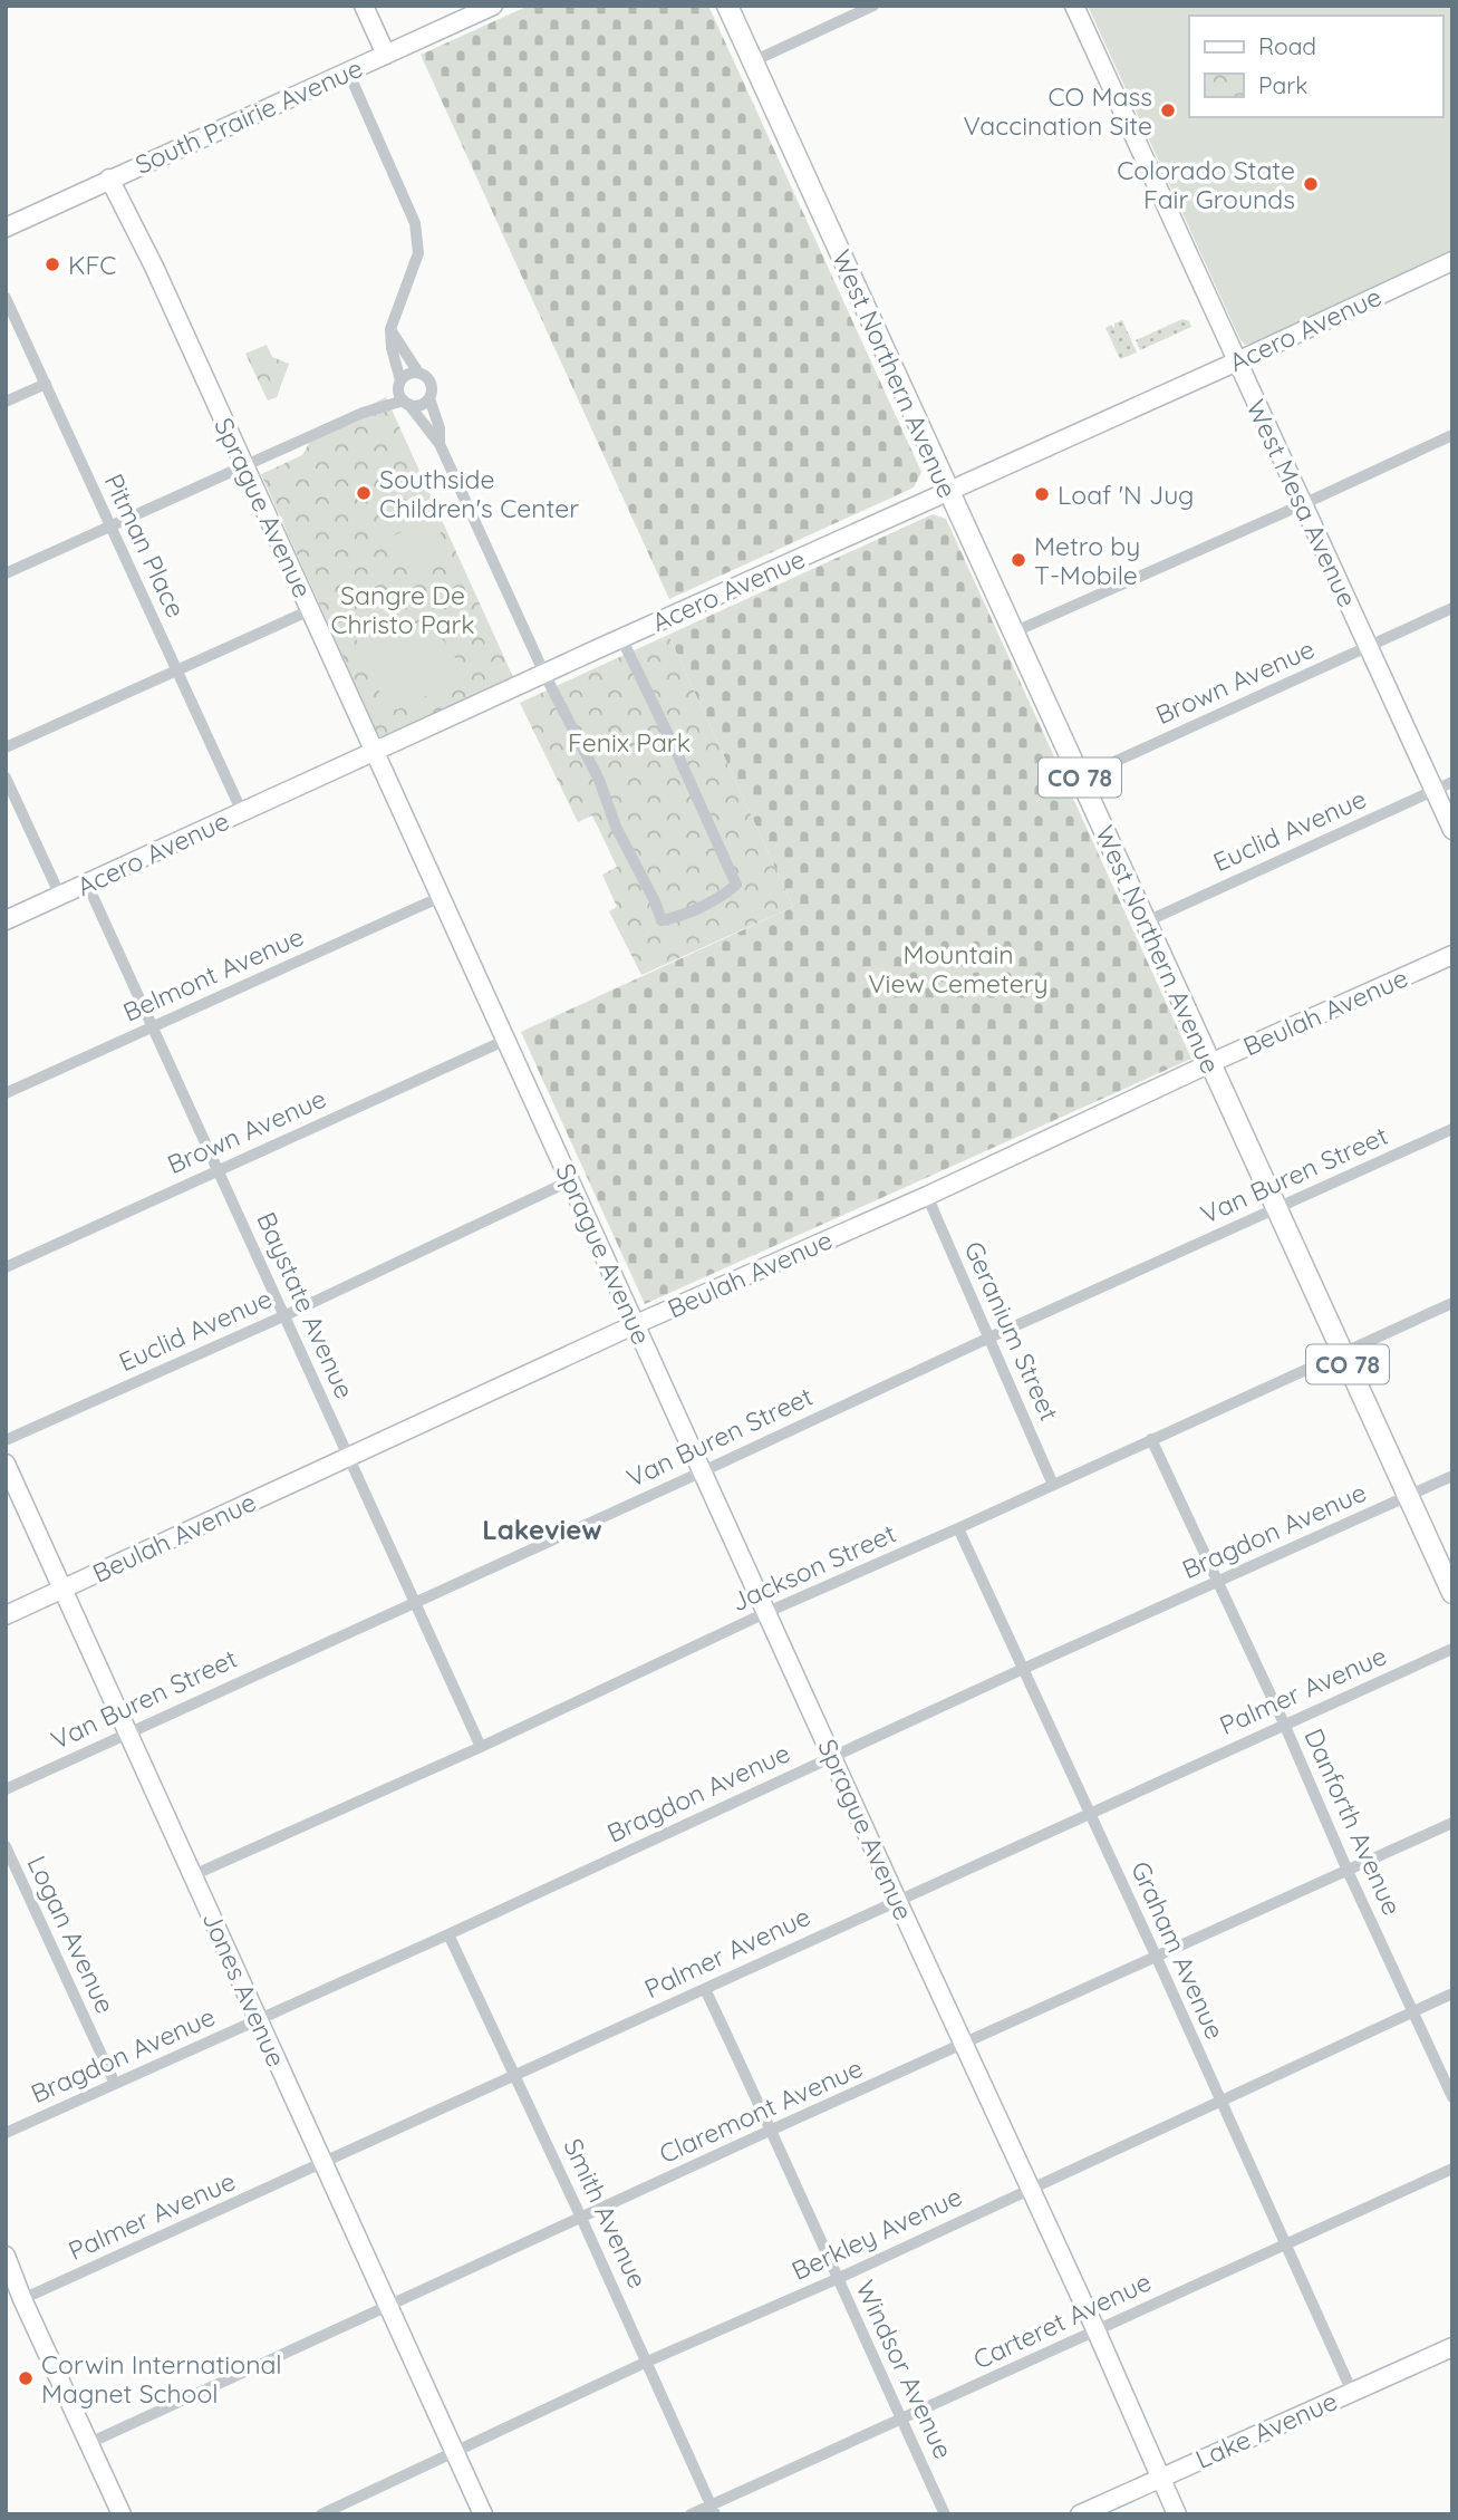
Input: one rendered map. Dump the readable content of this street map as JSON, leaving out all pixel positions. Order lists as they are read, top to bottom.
{
  "streets": {
    "main road": ["West Northern Avenue", "CO 78"],
    "street": [
      "South Prairie Avenue",
      "Acero Avenue",
      "West Mesa Avenue",
      "Sprague Avenue",
      "Pitman Place",
      "Brown Avenue",
      "Euclid Avenue",
      "Belmont Avenue",
      "Beulah Avenue",
      "Van Buren Street",
      "Baystate Avenue",
      "Geranium Street",
      "Bragdon Avenue",
      "Jackson Street",
      "Palmer Avenue",
      "Danforth Avenue",
      "Logan Avenue",
      "Graham Avenue",
      "Jones Avenue",
      "Claremont Avenue",
      "Smith Avenue",
      "Berkley Avenue",
      "Carteret Avenue",
      "Windsor Avenue",
      "Lake Avenue"
    ]
  },
  "crossings": [
    ["South Prairie Avenue", "Sprague Avenue"],
    ["Acero Avenue", "West Northern Avenue"],
    ["Acero Avenue", "West Mesa Avenue"],
    ["Acero Avenue", "Sprague Avenue"],
    ["Acero Avenue", "Pitman Place"],
    ["Acero Avenue", "Baystate Avenue"],
    ["West Northern Avenue", "Brown Avenue"],
    ["West Northern Avenue", "Euclid Avenue"],
    ["West Northern Avenue", "Beulah Avenue"],
    ["West Northern Avenue", "Van Buren Street"],
    ["West Northern Avenue", "Bragdon Avenue"],
    ["West Northern Avenue", "Jackson Street"],
    ["West Mesa Avenue", "Brown Avenue"],
    ["West Mesa Avenue", "Euclid Avenue"],
    ["Sprague Avenue", "Brown Avenue"],
    ["Sprague Avenue", "Euclid Avenue"],
    ["Sprague Avenue", "Belmont Avenue"],
    ["Sprague Avenue", "Beulah Avenue"],
    ["Sprague Avenue", "Van Buren Street"],
    ["Sprague Avenue", "Bragdon Avenue"],
    ["Sprague Avenue", "Jackson Street"],
    ["Sprague Avenue", "Palmer Avenue"],
    ["Sprague Avenue", "Claremont Avenue"],
    ["Sprague Avenue", "Berkley Avenue"],
    ["Sprague Avenue", "Carteret Avenue"],
    ["Sprague Avenue", "Lake Avenue"],
    ["Brown Avenue", "Baystate Avenue"],
    ["Euclid Avenue", "Baystate Avenue"],
    ["Belmont Avenue", "Baystate Avenue"],
    ["Beulah Avenue", "Baystate Avenue"],
    ["Beulah Avenue", "Geranium Street"],
    ["Beulah Avenue", "Jones Avenue"],
    ["Van Buren Street", "Baystate Avenue"],
    ["Van Buren Street", "Geranium Street"],
    ["Van Buren Street", "Jones Avenue"],
    ["Baystate Avenue", "Jackson Street"],
    ["Geranium Street", "Jackson Street"],
    ["Bragdon Avenue", "Danforth Avenue"],
    ["Bragdon Avenue", "Logan Avenue"],
    ["Bragdon Avenue", "Graham Avenue"],
    ["Bragdon Avenue", "Jones Avenue"],
    ["Bragdon Avenue", "Smith Avenue"],
    ["Jackson Street", "Danforth Avenue"],
    ["Jackson Street", "Graham Avenue"],
    ["Jackson Street", "Jones Avenue"],
    ["Palmer Avenue", "Danforth Avenue"],
    ["Palmer Avenue", "Graham Avenue"],
    ["Palmer Avenue", "Jones Avenue"],
    ["Palmer Avenue", "Smith Avenue"],
    ["Palmer Avenue", "Windsor Avenue"],
    ["Danforth Avenue", "Claremont Avenue"],
    ["Danforth Avenue", "Berkley Avenue"],
    ["Graham Avenue", "Claremont Avenue"],
    ["Graham Avenue", "Berkley Avenue"],
    ["Graham Avenue", "Carteret Avenue"],
    ["Graham Avenue", "Lake Avenue"],
    ["Jones Avenue", "Claremont Avenue"],
    ["Jones Avenue", "Berkley Avenue"],
    ["Claremont Avenue", "Smith Avenue"],
    ["Claremont Avenue", "Windsor Avenue"],
    ["Smith Avenue", "Berkley Avenue"],
    ["Smith Avenue", "Carteret Avenue"],
    ["Berkley Avenue", "Windsor Avenue"],
    ["Carteret Avenue", "Windsor Avenue"]
  ],
  "districts": ["Lakeview"],
  "parks": ["Sangre De Christo Park", "Fenix Park", "Mountain View Cemetery"],
  "places": [
    "CO Mass Vaccination Site",
    "Colorado State Fair Grounds",
    "KFC",
    "Southside Children's Center",
    "Loaf 'N Jug",
    "Metro by T-Mobile",
    "Corwin International Magnet School"
  ],
  "legend": ["Road", "Park"]
}
